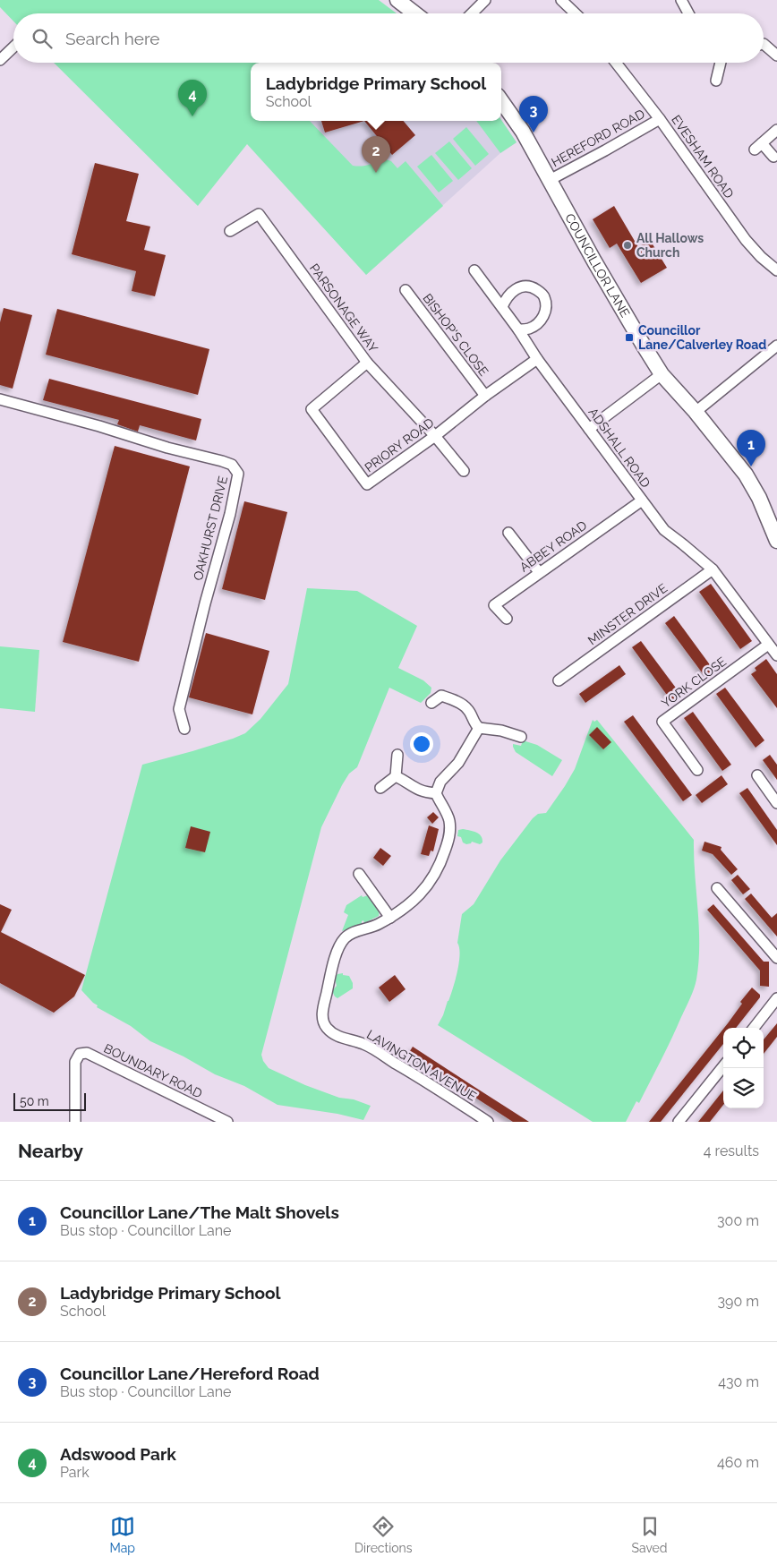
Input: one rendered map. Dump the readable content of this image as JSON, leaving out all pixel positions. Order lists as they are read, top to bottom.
{
  "streets": {
    "street": [
      "HEREFORD ROAD",
      "EVESHAM ROAD",
      "COUNCILLOR LANE",
      "PARSONAGE WAY",
      "BISHOP'S CLOSE",
      "PRIORY ROAD",
      "ADSHALL ROAD",
      "OAKHURST DRIVE",
      "ABBEY ROAD",
      "MINSTER DRIVE",
      "YORK CLOSE",
      "LAVINGTON AVENUE",
      "BOUNDARY ROAD"
    ]
  },
  "crossings": [
    ["HEREFORD ROAD", "EVESHAM ROAD"],
    ["HEREFORD ROAD", "COUNCILLOR LANE"],
    ["PARSONAGE WAY", "PRIORY ROAD"],
    ["BISHOP'S CLOSE", "PRIORY ROAD"],
    ["PRIORY ROAD", "ADSHALL ROAD"],
    ["ADSHALL ROAD", "ABBEY ROAD"],
    ["ADSHALL ROAD", "MINSTER DRIVE"]
  ],
  "places": {
    "other": ["All Hallows Church"],
    "transit": ["Councillor Lane/Calverley Road"]
  },
  "scale_bar": "50 m",
  "page": {
    "search": "Search here",
    "popup": ["Ladybridge Primary School", "School"],
    "pins": [
      "4",
      "3",
      "2",
      "1"
    ],
    "scale": "50 m",
    "heading": ["Nearby", "4 results"],
    "list": [
      {
        "mark": "1",
        "name": "Councillor Lane/The Malt Shovels",
        "note": "Bus stop · Councillor Lane",
        "value": "300 m"
      },
      {
        "mark": "2",
        "name": "Ladybridge Primary School",
        "note": "School",
        "value": "390 m"
      },
      {
        "mark": "3",
        "name": "Councillor Lane/Hereford Road",
        "note": "Bus stop · Councillor Lane",
        "value": "430 m"
      },
      {
        "mark": "4",
        "name": "Adswood Park",
        "note": "Park",
        "value": "460 m"
      }
    ],
    "nav": ["Map", "Directions", "Saved"]
  }
}
